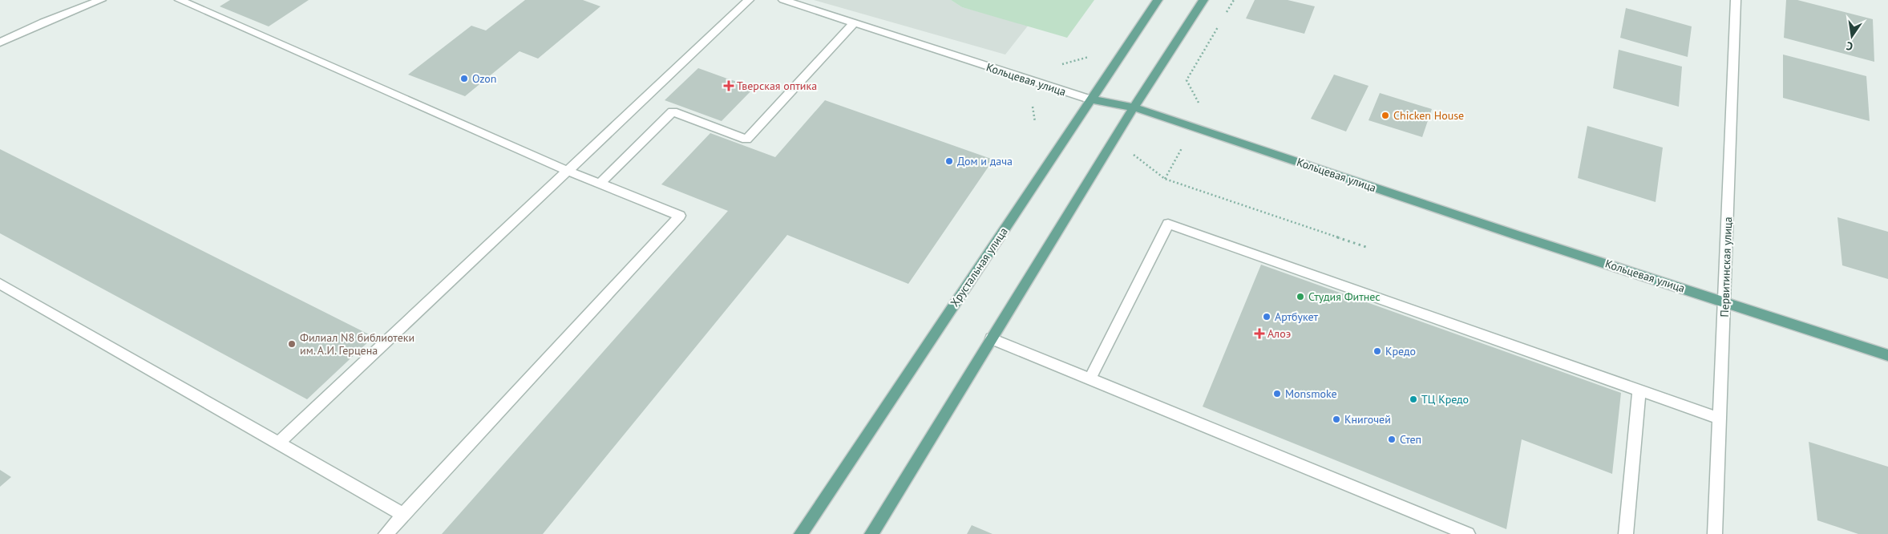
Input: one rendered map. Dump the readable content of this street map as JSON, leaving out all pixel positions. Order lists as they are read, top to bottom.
{
  "streets": {
    "main road": ["Кольцевая улица", "Хрустальная улица"],
    "street": ["Первитинская улица"]
  },
  "crossings": [
    ["Кольцевая улица", "Хрустальная улица"],
    ["Кольцевая улица", "Первитинская улица"]
  ],
  "places": {
    "other": [
      "Ozon",
      "Chicken House",
      "Дом и дача",
      "Студия Фитнес",
      "Артбукет",
      "Филиал N8 библиотеки им. А.И. Герцена",
      "Кредо",
      "Monsmoke",
      "ТЦ Кредо",
      "Книгочей",
      "Степ"
    ],
    "health": ["Тверская оптика", "Алоэ"]
  },
  "north": "bottom"
}
